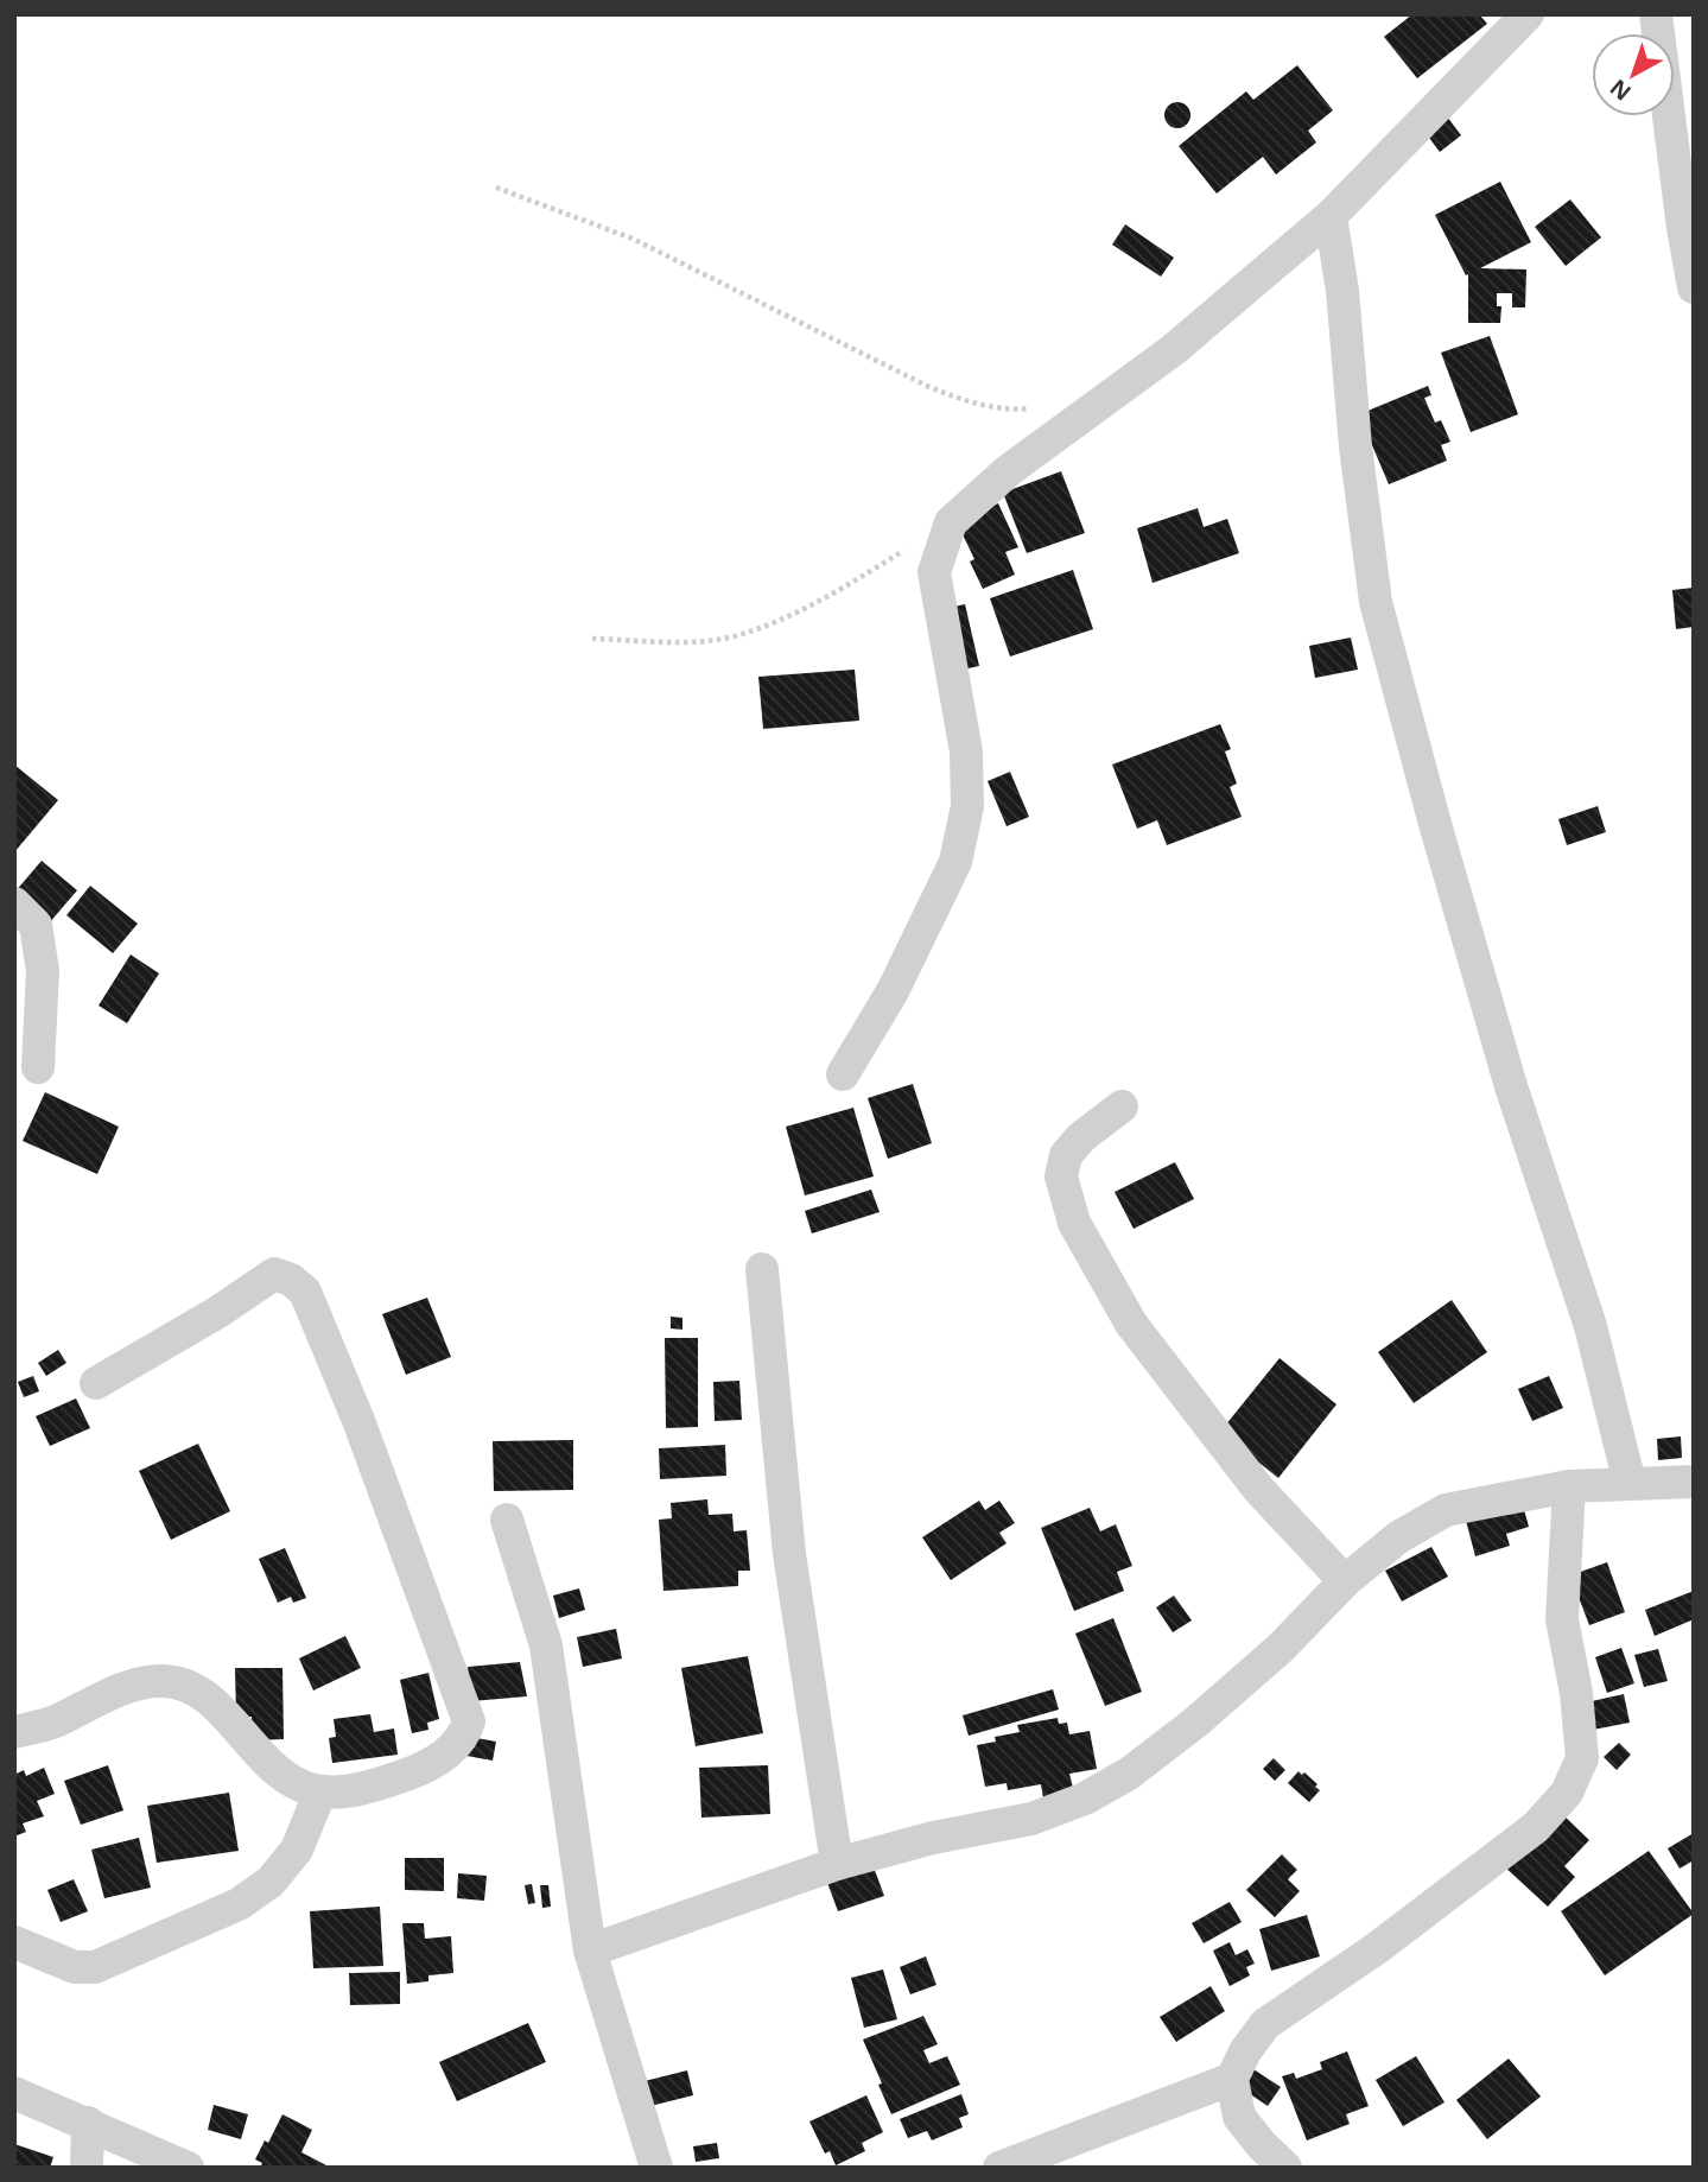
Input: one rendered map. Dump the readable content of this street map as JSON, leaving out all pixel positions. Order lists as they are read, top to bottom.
{
  "north": "bottom left"
}
